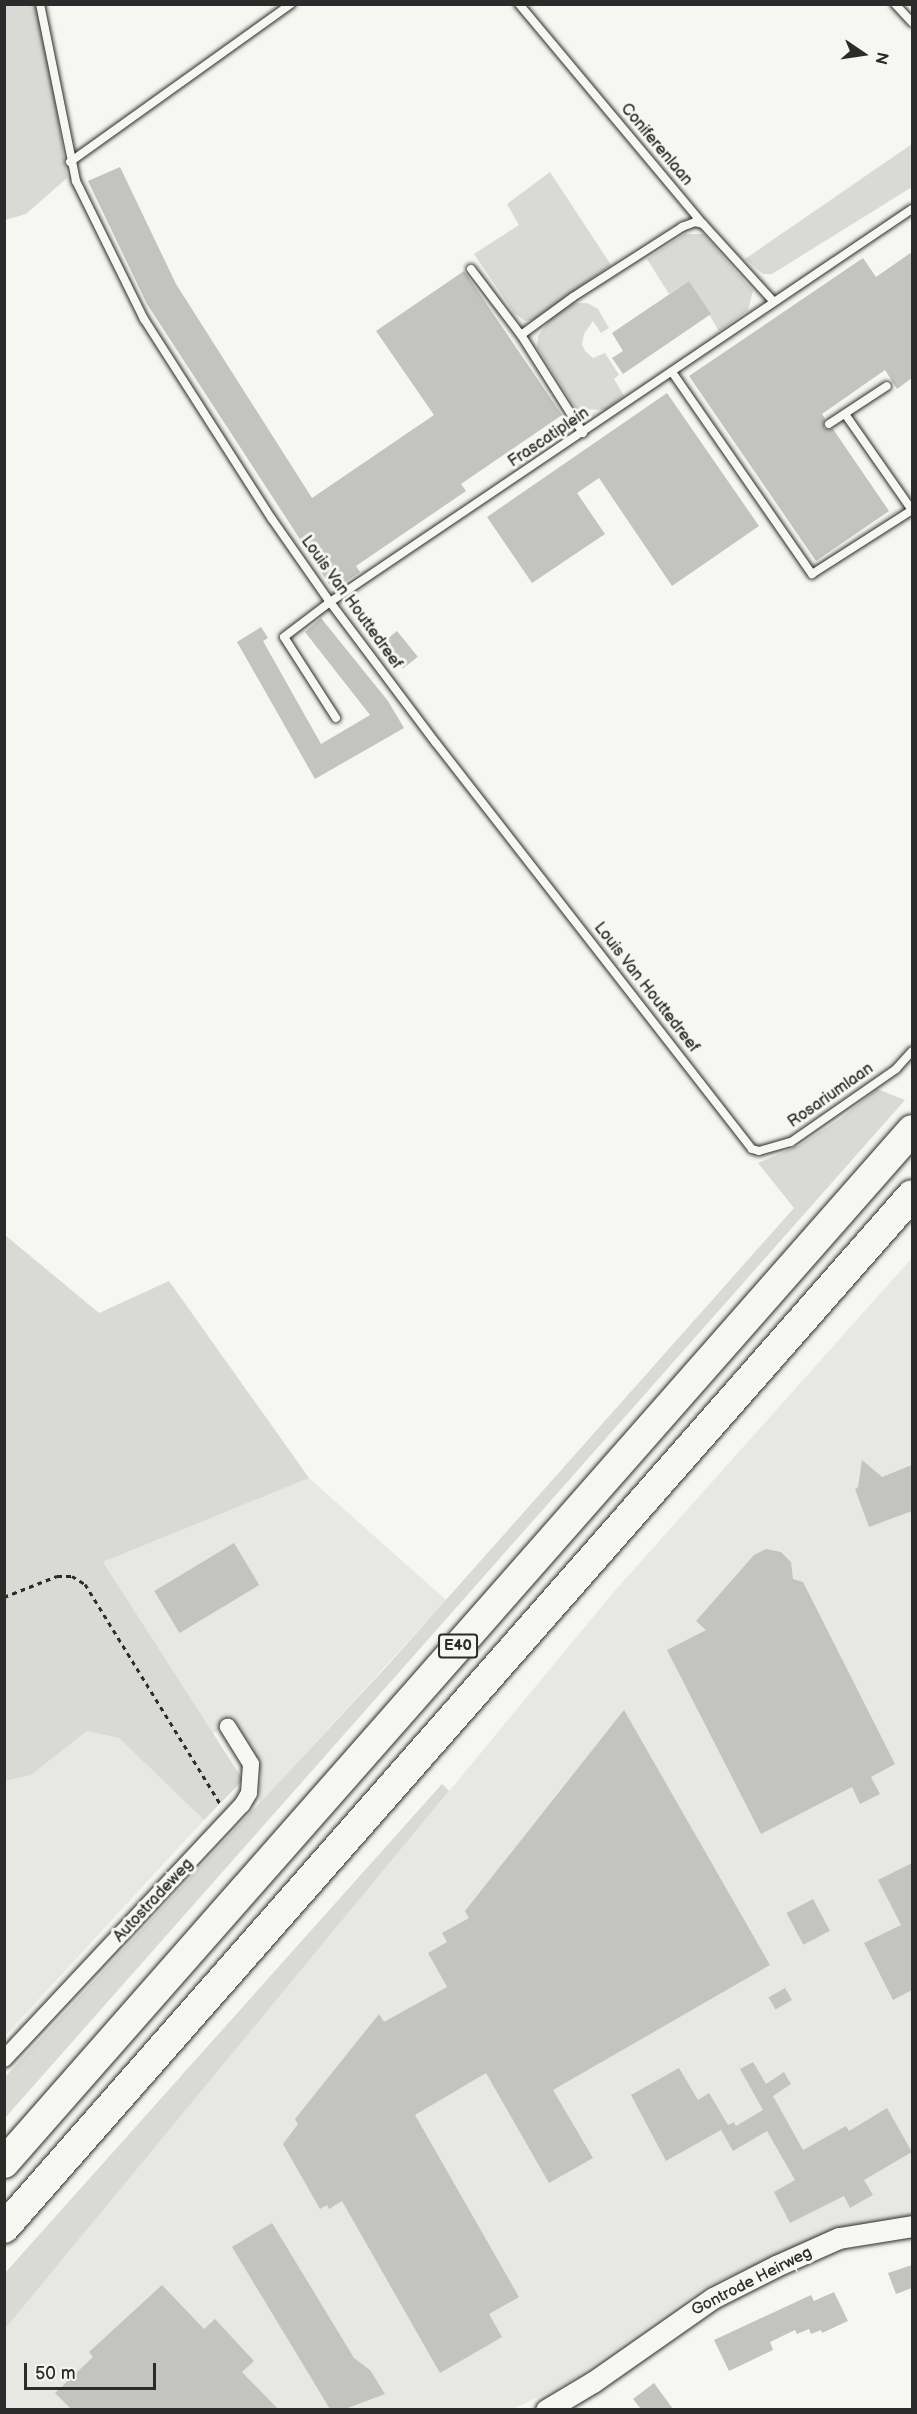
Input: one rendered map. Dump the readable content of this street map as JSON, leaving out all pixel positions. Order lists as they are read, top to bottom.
{
  "streets": {
    "highway": ["E40"],
    "street": ["Autostradeweg", "Gontrode Heirweg"],
    "lane": [
      "Coniferenlaan",
      "Frascatiplein",
      "Louis Van Houttedreef",
      "Rosariumlaan"
    ]
  },
  "crossings": [
    ["Coniferenlaan", "Frascatiplein"],
    ["Frascatiplein", "Louis Van Houttedreef"],
    ["Louis Van Houttedreef", "Rosariumlaan"]
  ],
  "scale_bar": "50 m",
  "north": "right"
}
